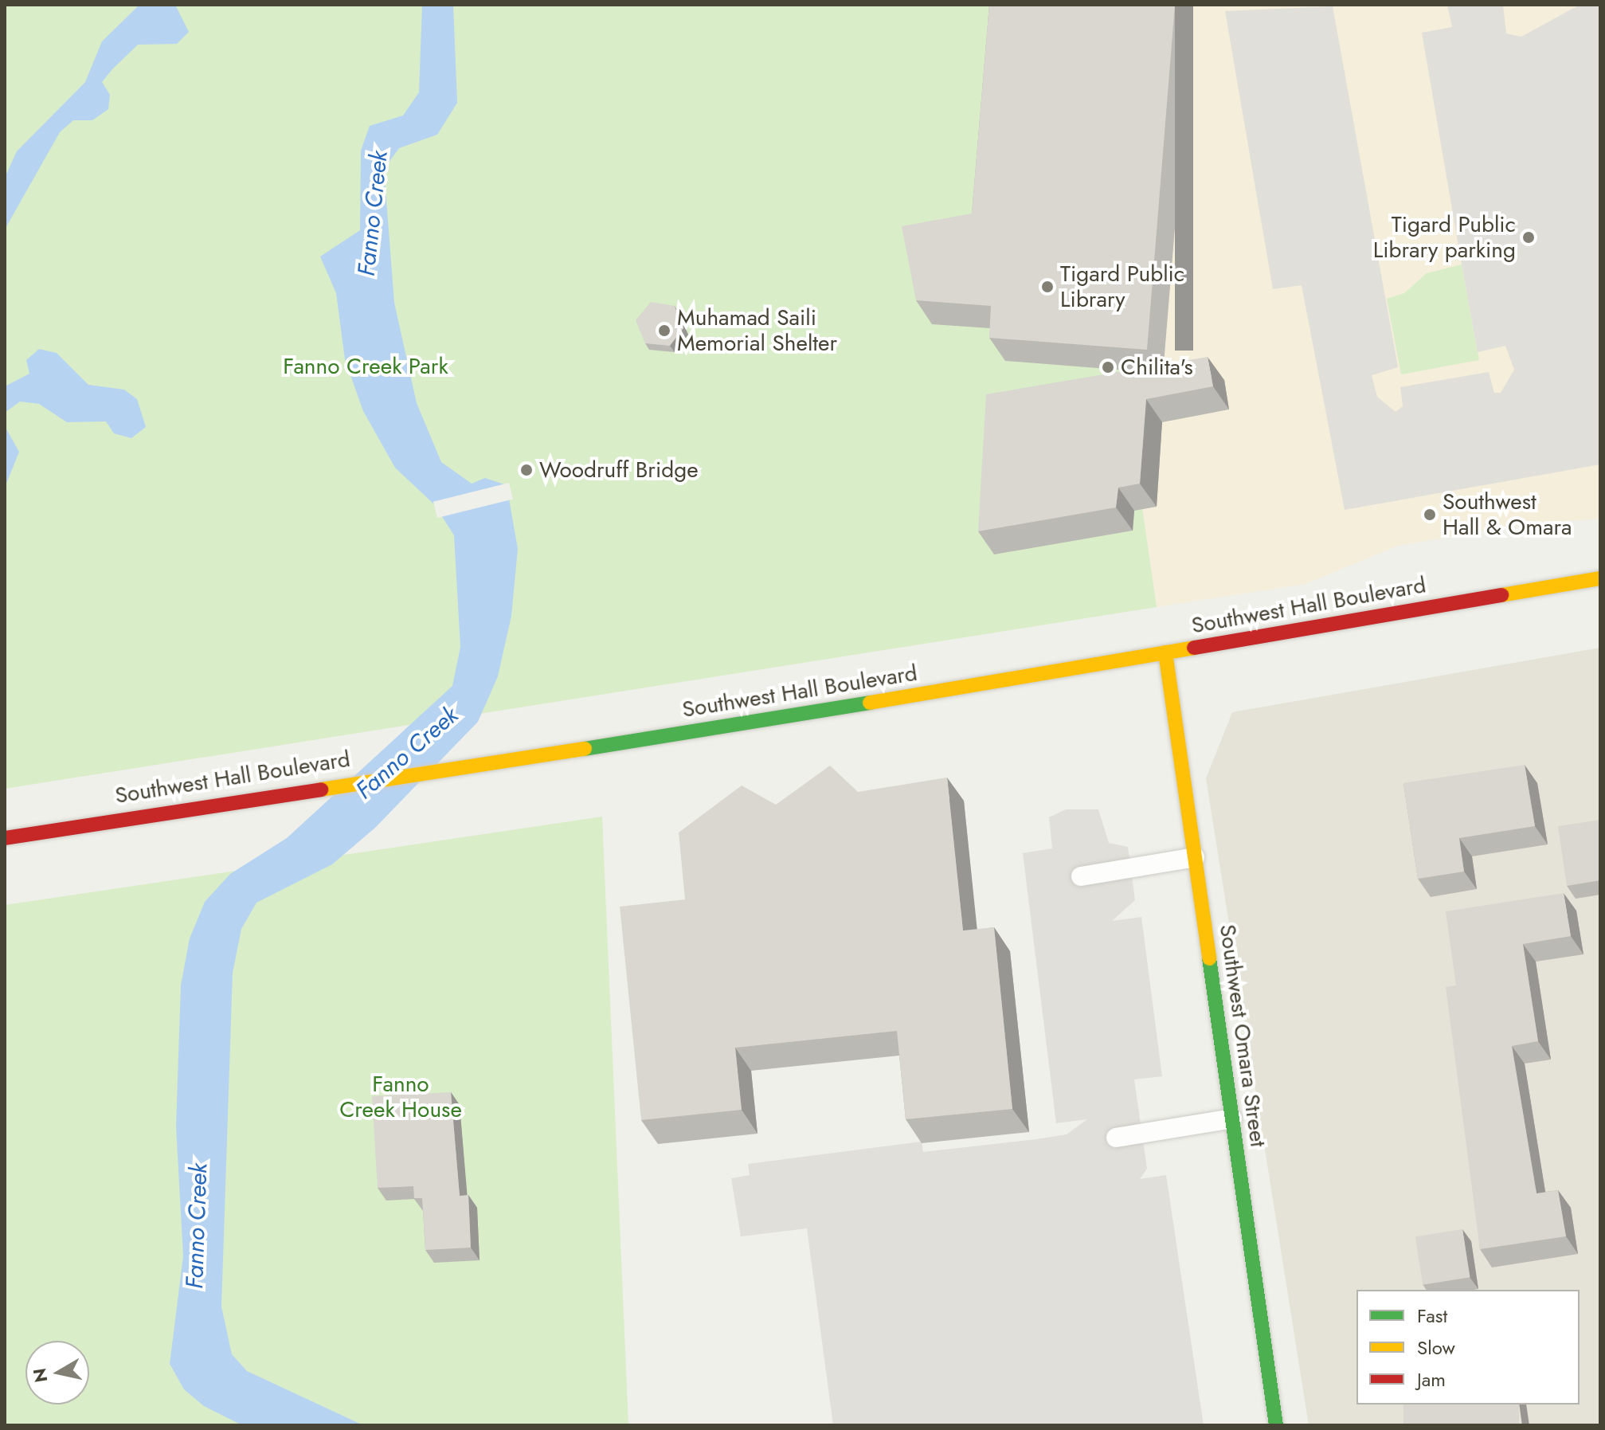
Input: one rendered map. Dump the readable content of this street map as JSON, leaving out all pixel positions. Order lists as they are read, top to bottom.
{
  "streets": {
    "main road": ["Southwest Hall Boulevard", "Southwest Omara Street"]
  },
  "crossings": [
    ["Southwest Hall Boulevard", "Southwest Omara Street"]
  ],
  "water": ["Fanno Creek"],
  "parks": ["Fanno Creek Park", "Fanno Creek House"],
  "places": [
    "Tigard Public Library parking",
    "Tigard Public Library",
    "Muhamad Saili Memorial Shelter",
    "Chilita's",
    "Woodruff Bridge",
    "Southwest Hall & Omara"
  ],
  "legend": ["Fast", "Slow", "Jam"],
  "north": "left"
}
